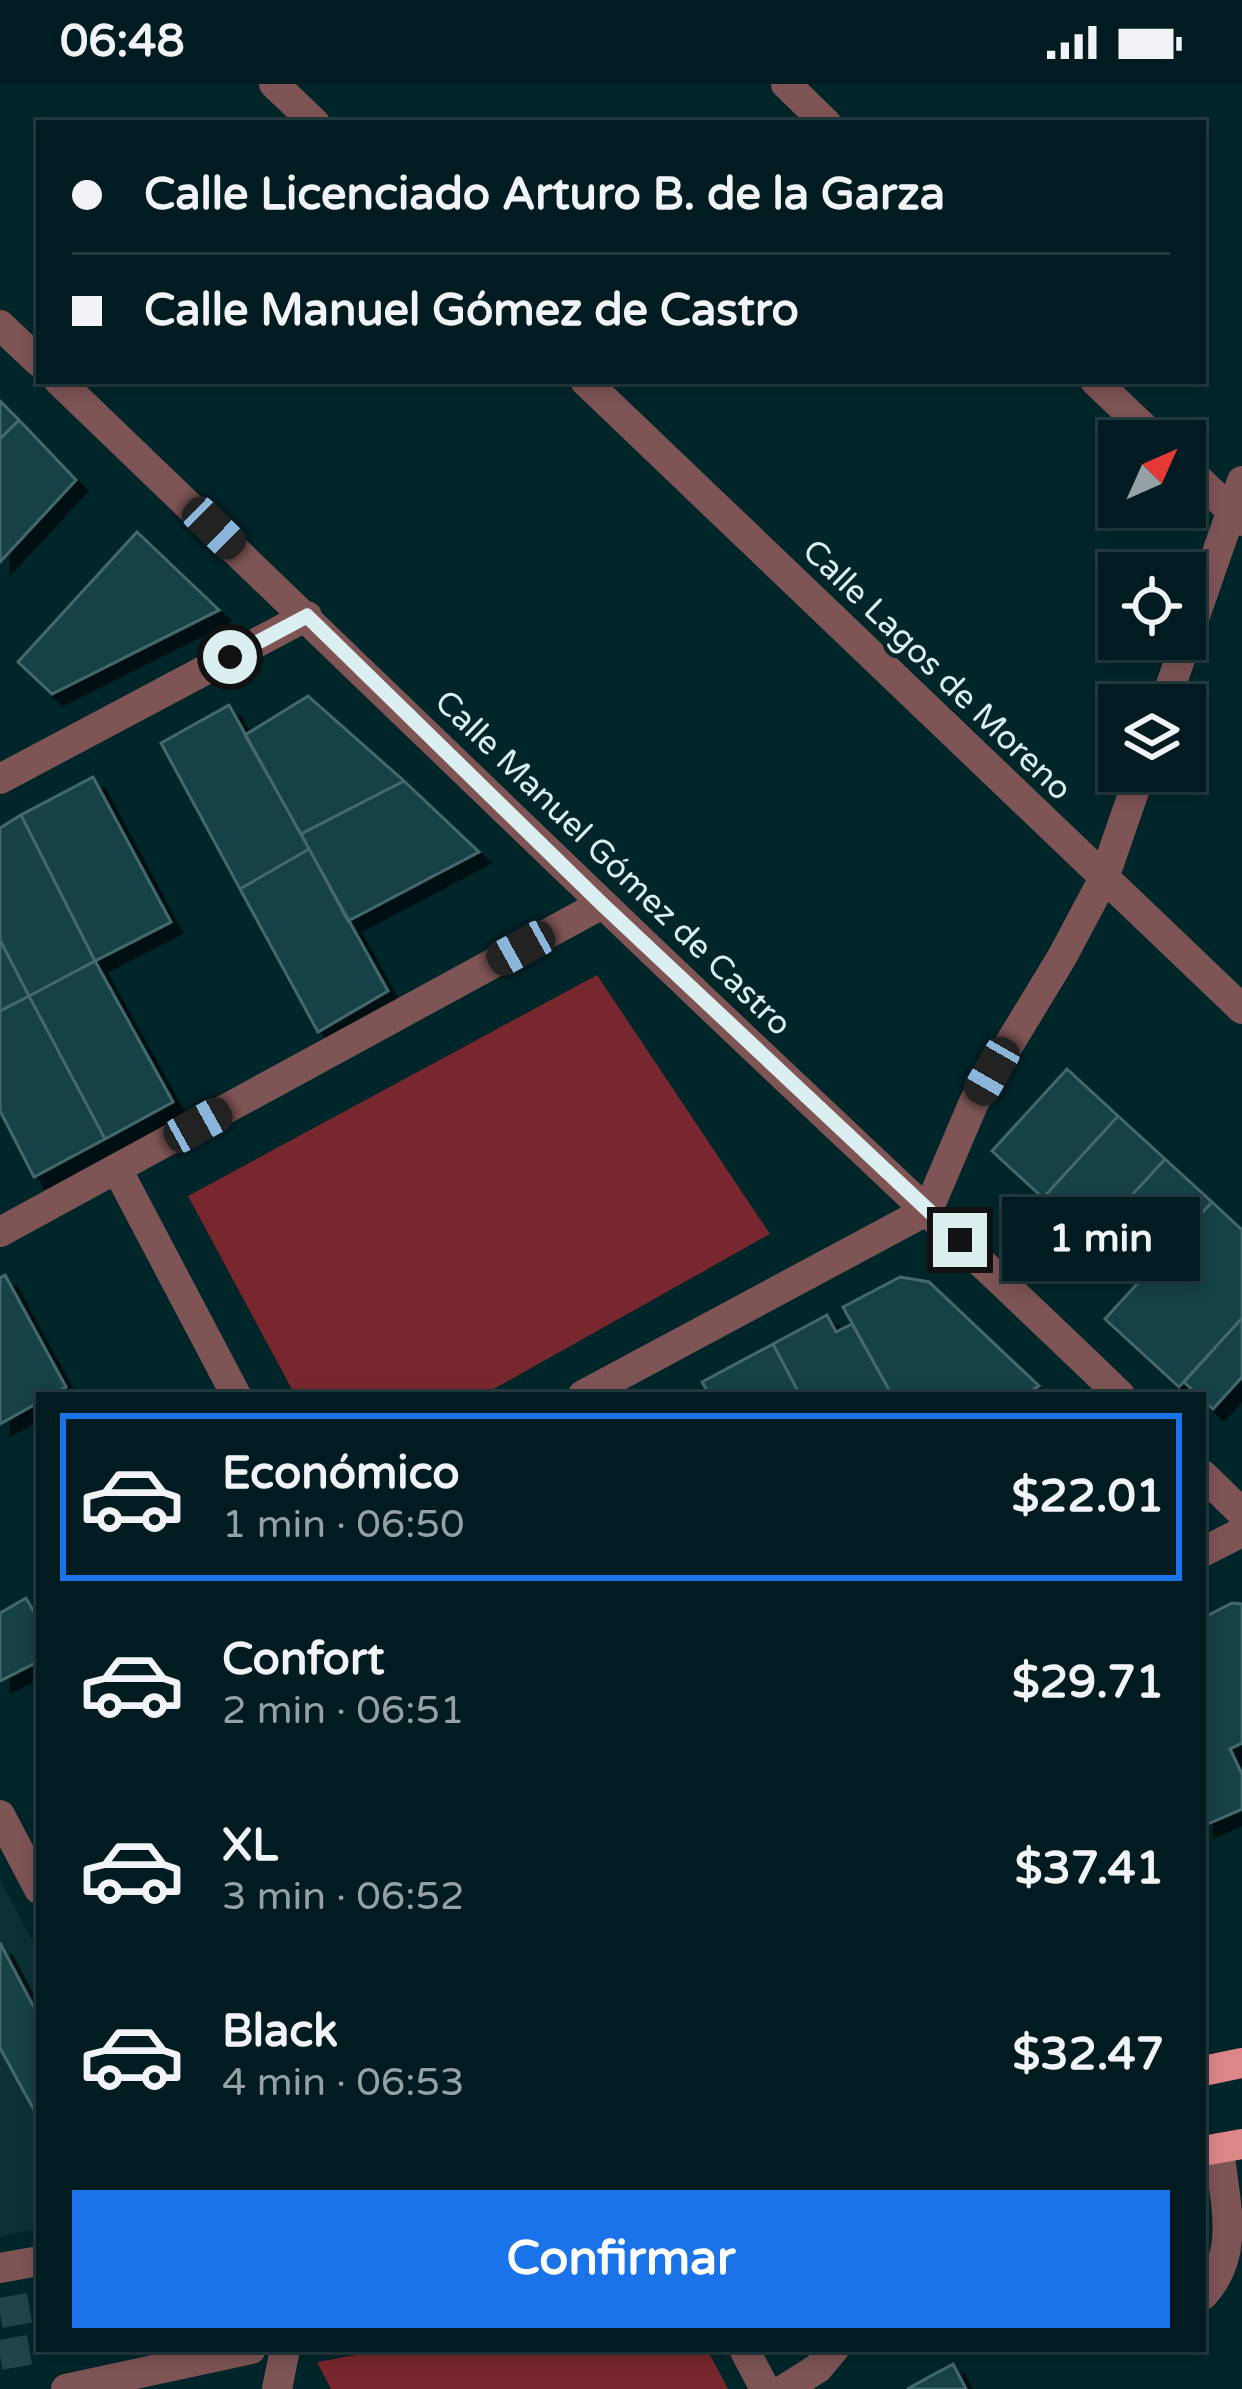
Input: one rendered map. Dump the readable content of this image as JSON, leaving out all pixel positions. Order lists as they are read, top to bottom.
{
  "streets": {
    "street": ["Calle Lagos de Moreno", "Calle Manuel Gómez de Castro"]
  },
  "north": "top right",
  "page": {
    "status": "06:48",
    "banner": ["Calle Licenciado Arturo B. de la Garza", "Calle Manuel Gómez de Castro"],
    "bubble": "1 min",
    "list": [
      {
        "name": "Económico",
        "note": "1 min · 06:50",
        "value": "$22.01"
      },
      {
        "name": "Confort",
        "note": "2 min · 06:51",
        "value": "$29.71"
      },
      {
        "name": "XL",
        "note": "3 min · 06:52",
        "value": "$37.41"
      },
      {
        "name": "Black",
        "note": "4 min · 06:53",
        "value": "$32.47"
      }
    ],
    "buttons": "Confirmar"
  }
}
